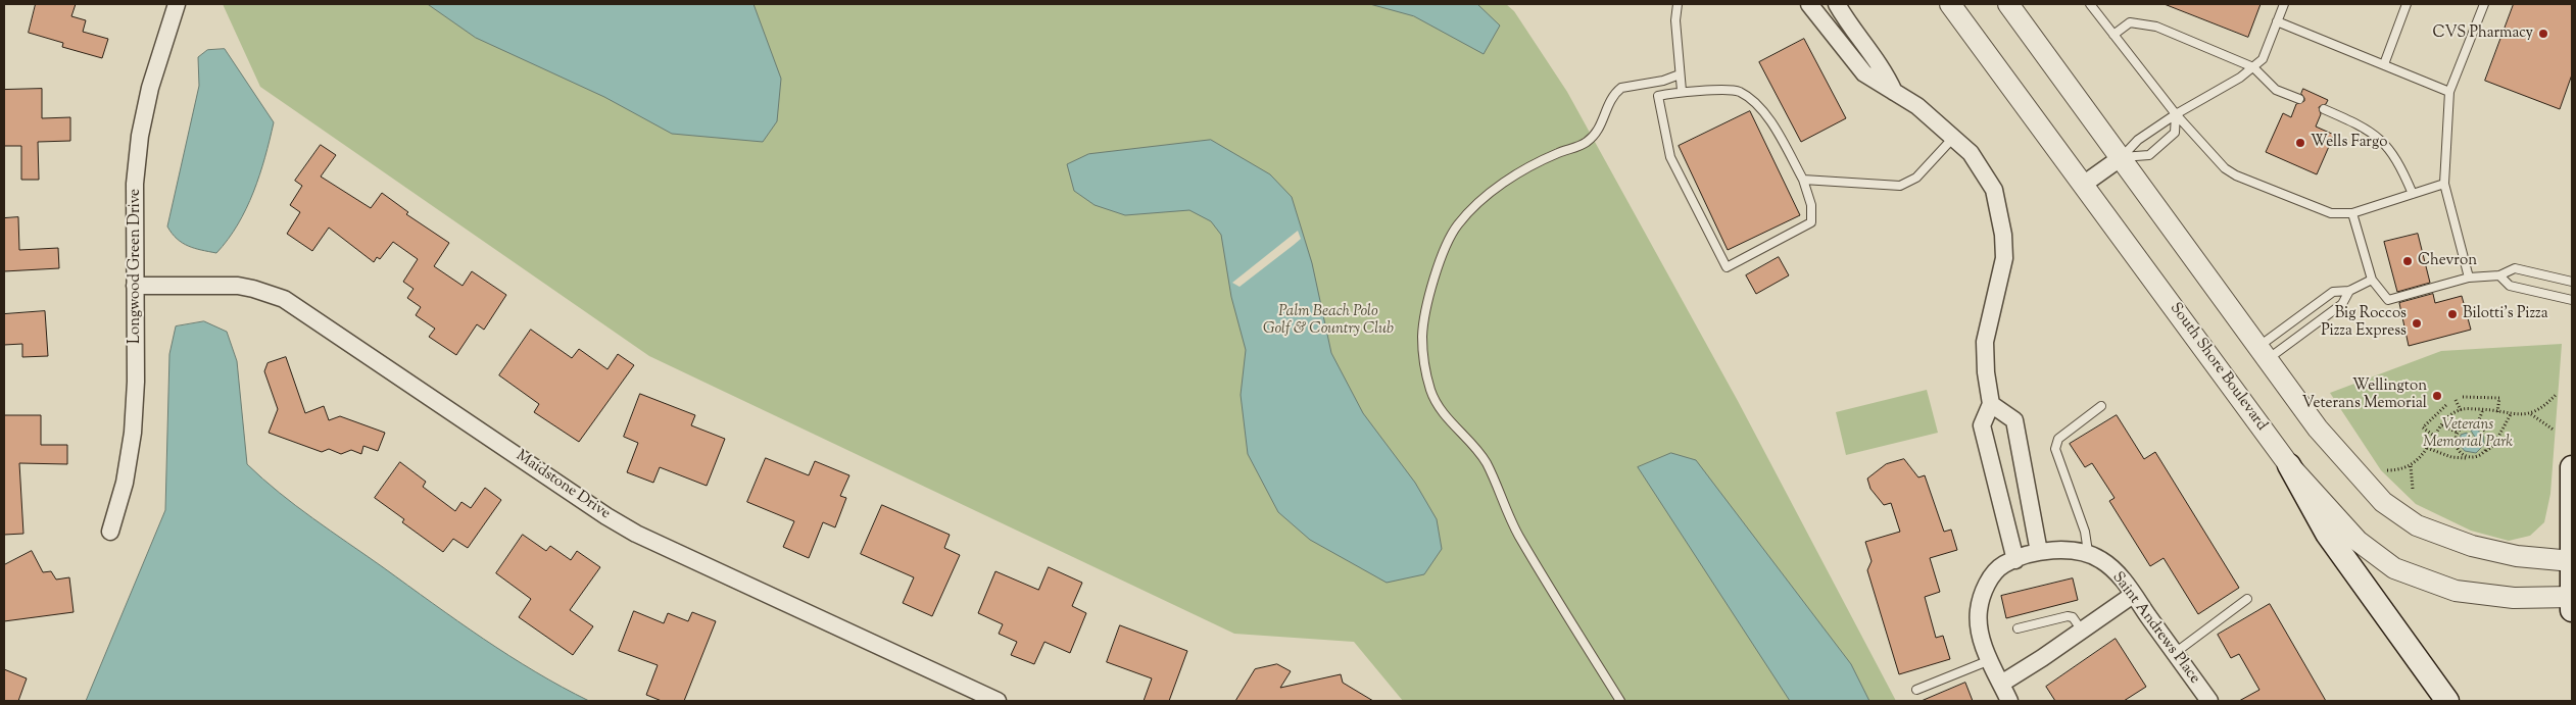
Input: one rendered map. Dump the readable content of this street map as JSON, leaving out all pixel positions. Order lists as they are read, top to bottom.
{
  "streets": {
    "street": [
      "Longwood Green Drive",
      "South Shore Boulevard",
      "Maidstone Drive",
      "Saint Andrews Place"
    ]
  },
  "crossings": [
    ["Longwood Green Drive", "Maidstone Drive"]
  ],
  "parks": ["Palm Beach Polo Golf & Country Club", "Veterans Memorial Park"],
  "places": [
    "CVS Pharmacy",
    "Wells Fargo",
    "Chevron",
    "Bilotti's Pizza",
    "Big Roccos Pizza Express",
    "Wellington Veterans Memorial"
  ]
}
